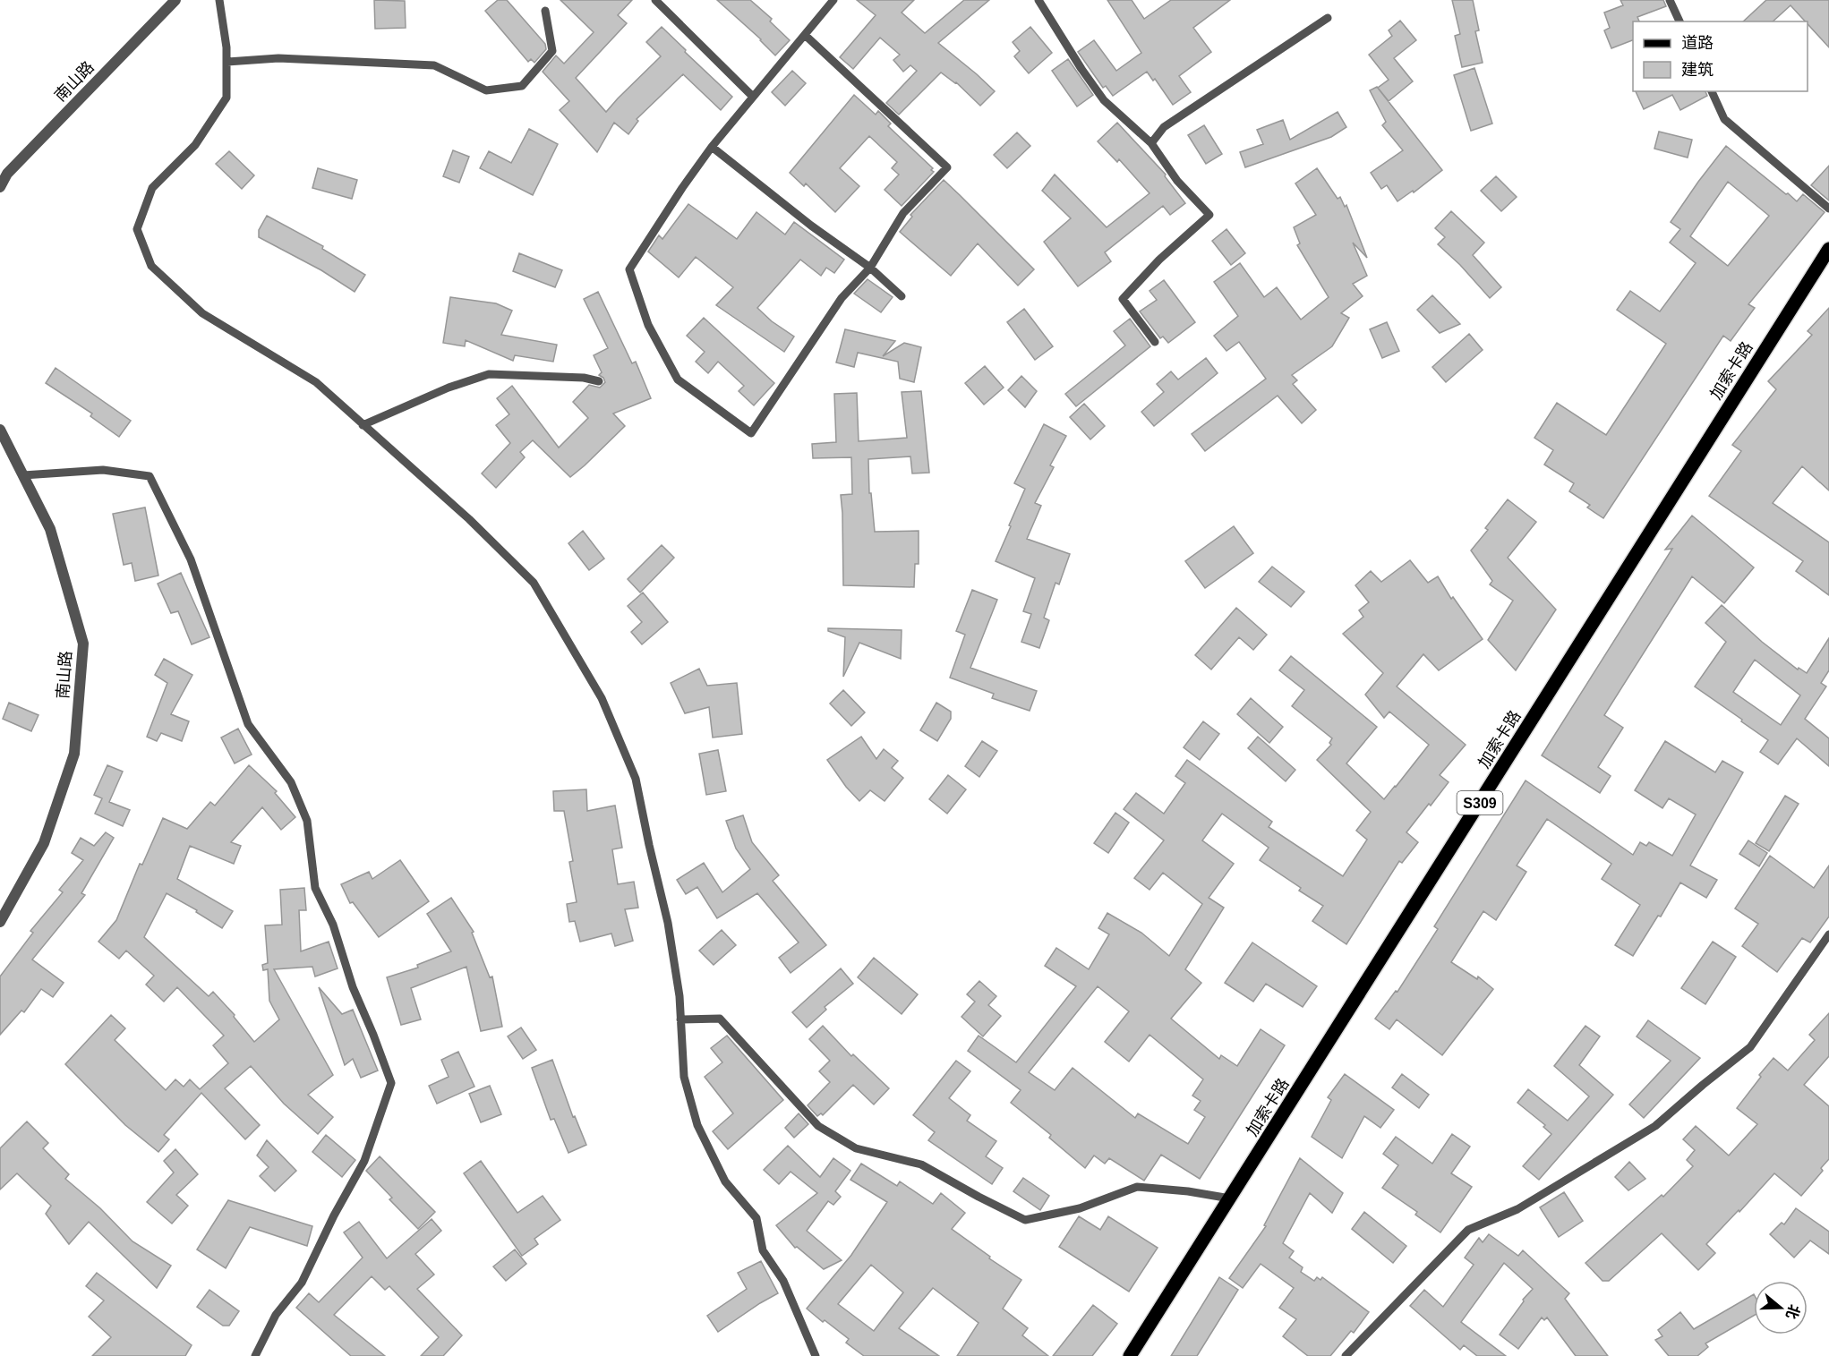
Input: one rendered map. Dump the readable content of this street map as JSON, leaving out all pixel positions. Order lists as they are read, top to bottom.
{
  "streets": {
    "main road": ["加索卡路", "S309"],
    "street": ["南山路"]
  },
  "legend": ["道路", "建筑"],
  "north": "right"
}
